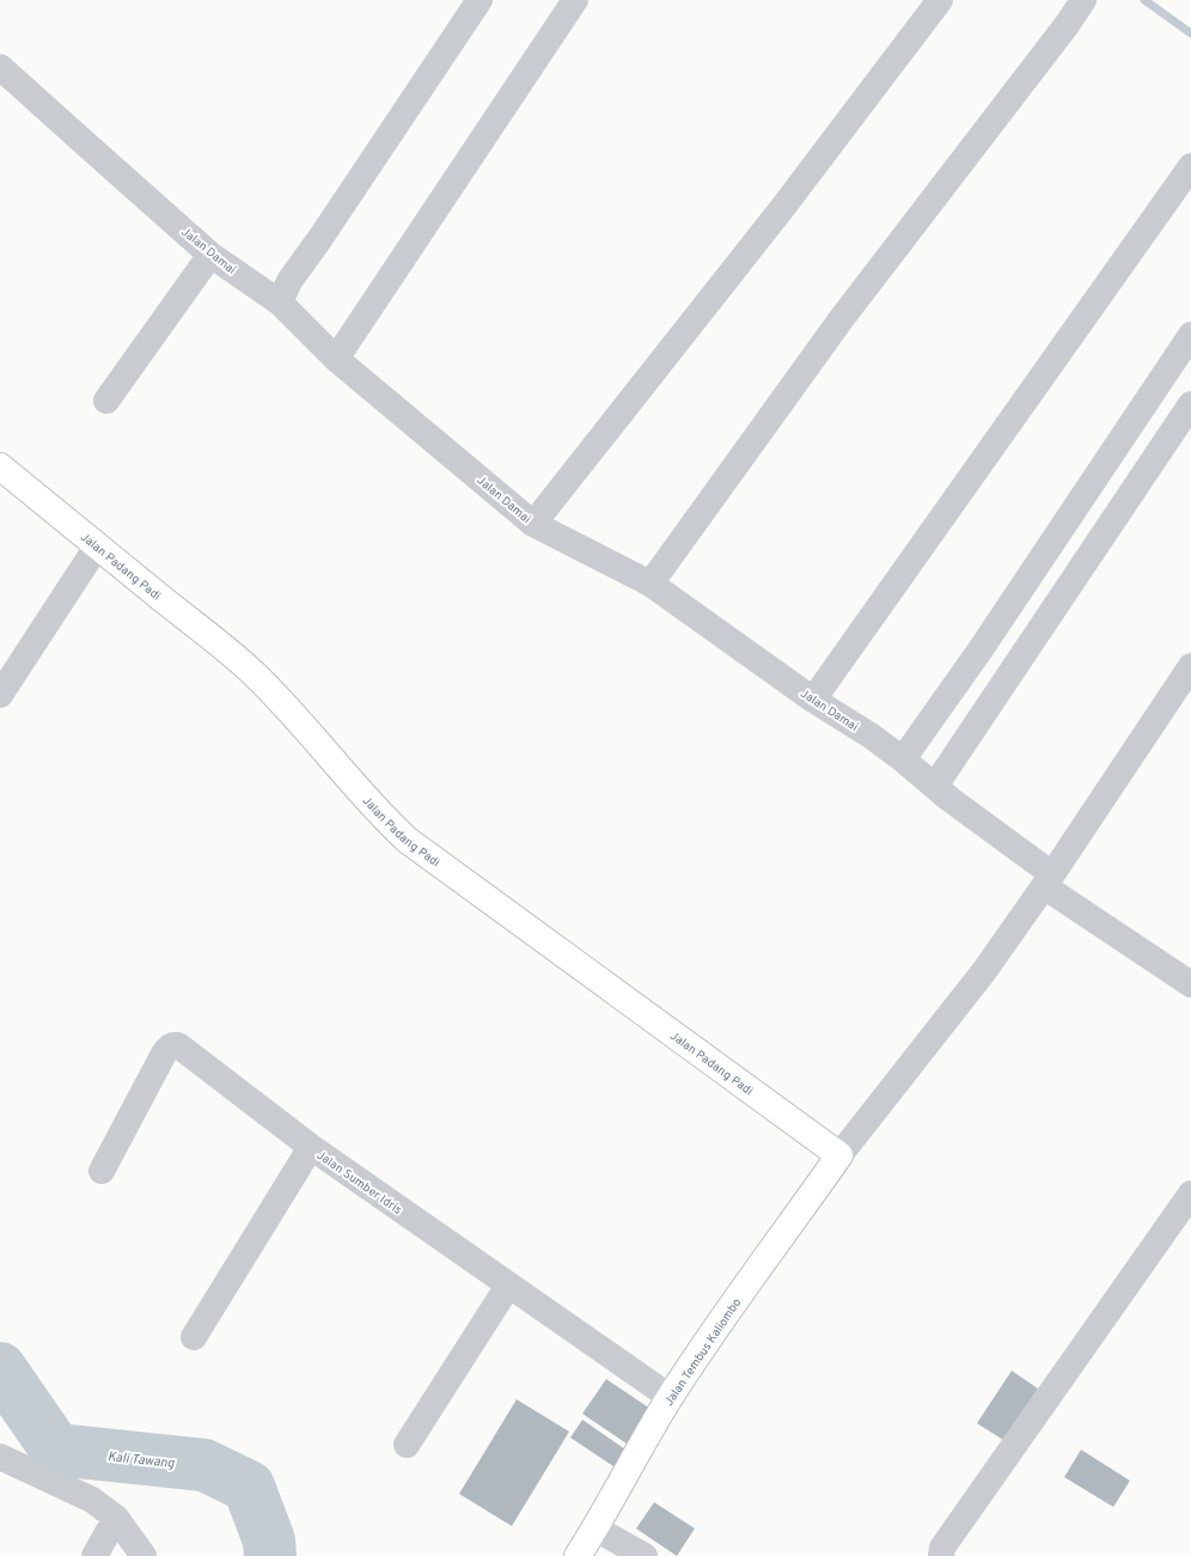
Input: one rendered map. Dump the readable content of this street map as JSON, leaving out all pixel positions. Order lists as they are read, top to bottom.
{
  "streets": {
    "main road": ["Jalan Padang Padi", "Jalan Tembus Kaliombo"],
    "street": ["Jalan Damai", "Jalan Sumber Idris"]
  },
  "crossings": [
    ["Jalan Padang Padi", "Jalan Tembus Kaliombo"],
    ["Jalan Sumber Idris", "Jalan Tembus Kaliombo"]
  ],
  "water": ["Kali Tawang"]
}
